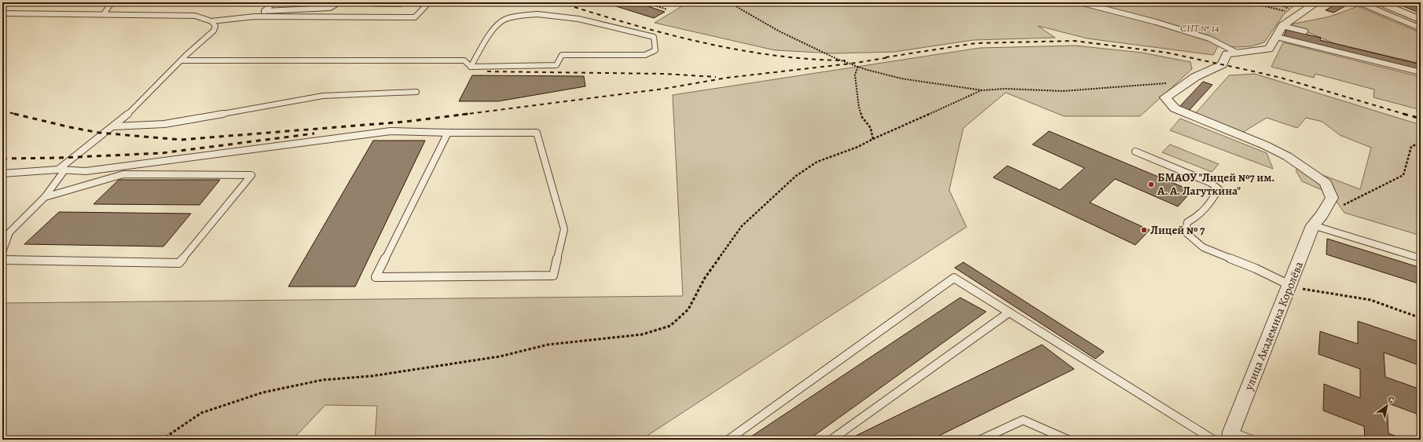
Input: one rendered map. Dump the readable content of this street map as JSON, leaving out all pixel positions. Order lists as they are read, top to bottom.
{
  "streets": {
    "street": ["улица Академика Королёва"]
  },
  "parks": ["СНТ № 14"],
  "places": ["БМАОУ \"Лицей №7 им. А. А. Лагуткина\"", "Лицей № 7"],
  "north": "top right"
}
